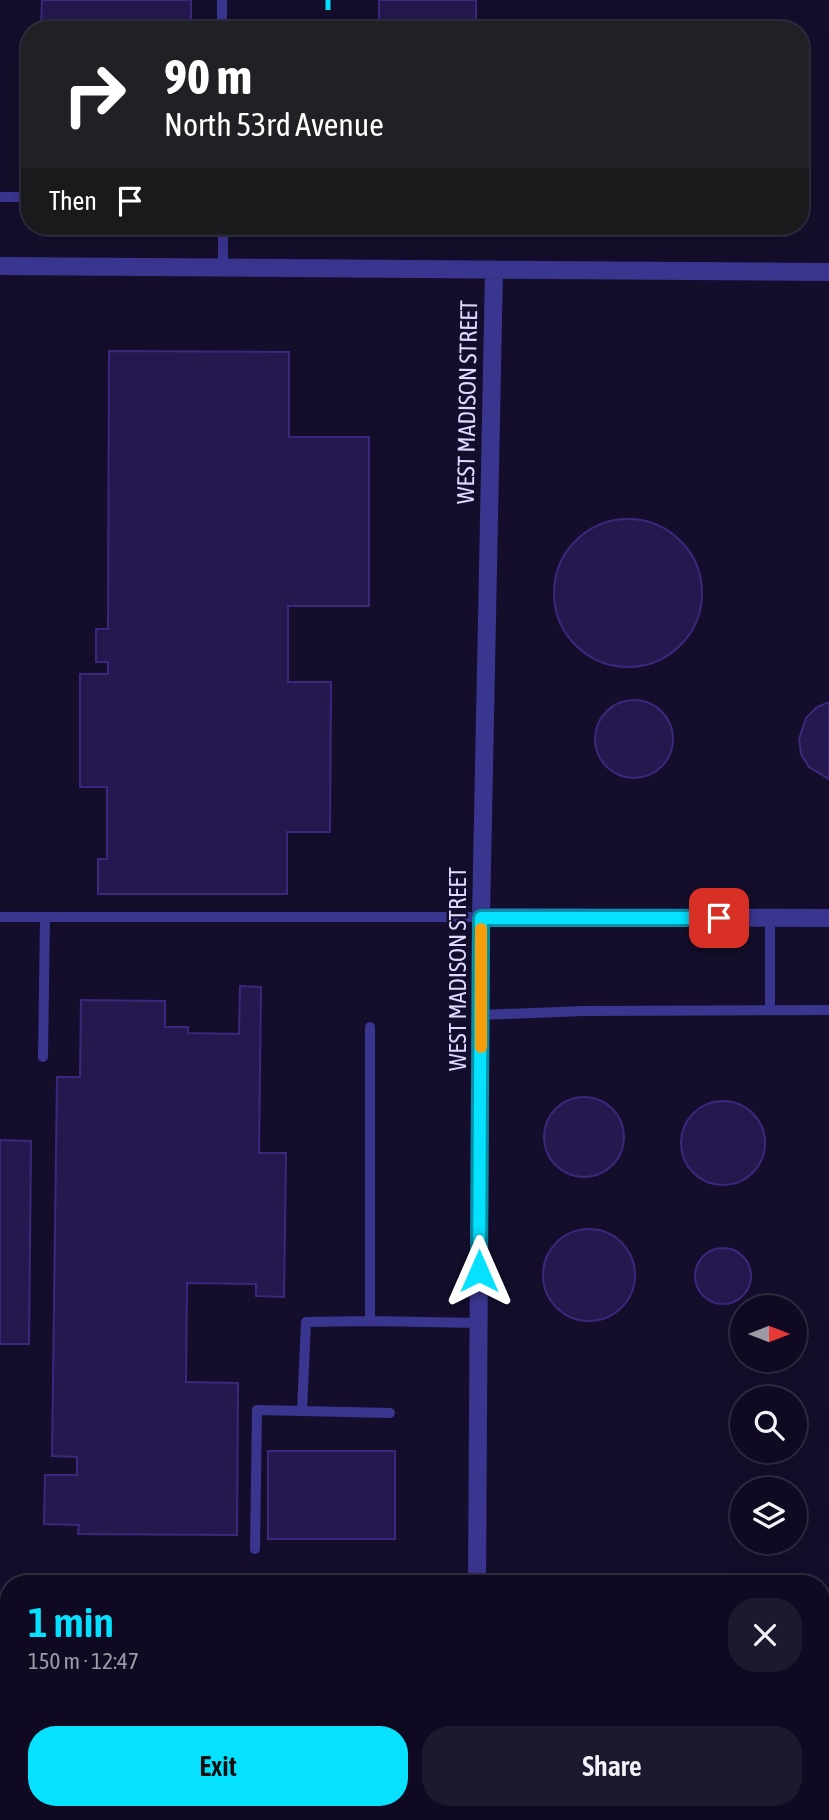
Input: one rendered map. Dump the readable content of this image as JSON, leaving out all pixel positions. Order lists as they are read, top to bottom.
{
  "streets": {
    "street": ["WEST MADISON STREET"]
  },
  "north": "right",
  "page": {
    "turn": ["90 m", "North 53rd Avenue"],
    "then": "Then",
    "heading": ["1 min", "150 m · 12:47"],
    "buttons": ["Exit", "Share"]
  }
}
